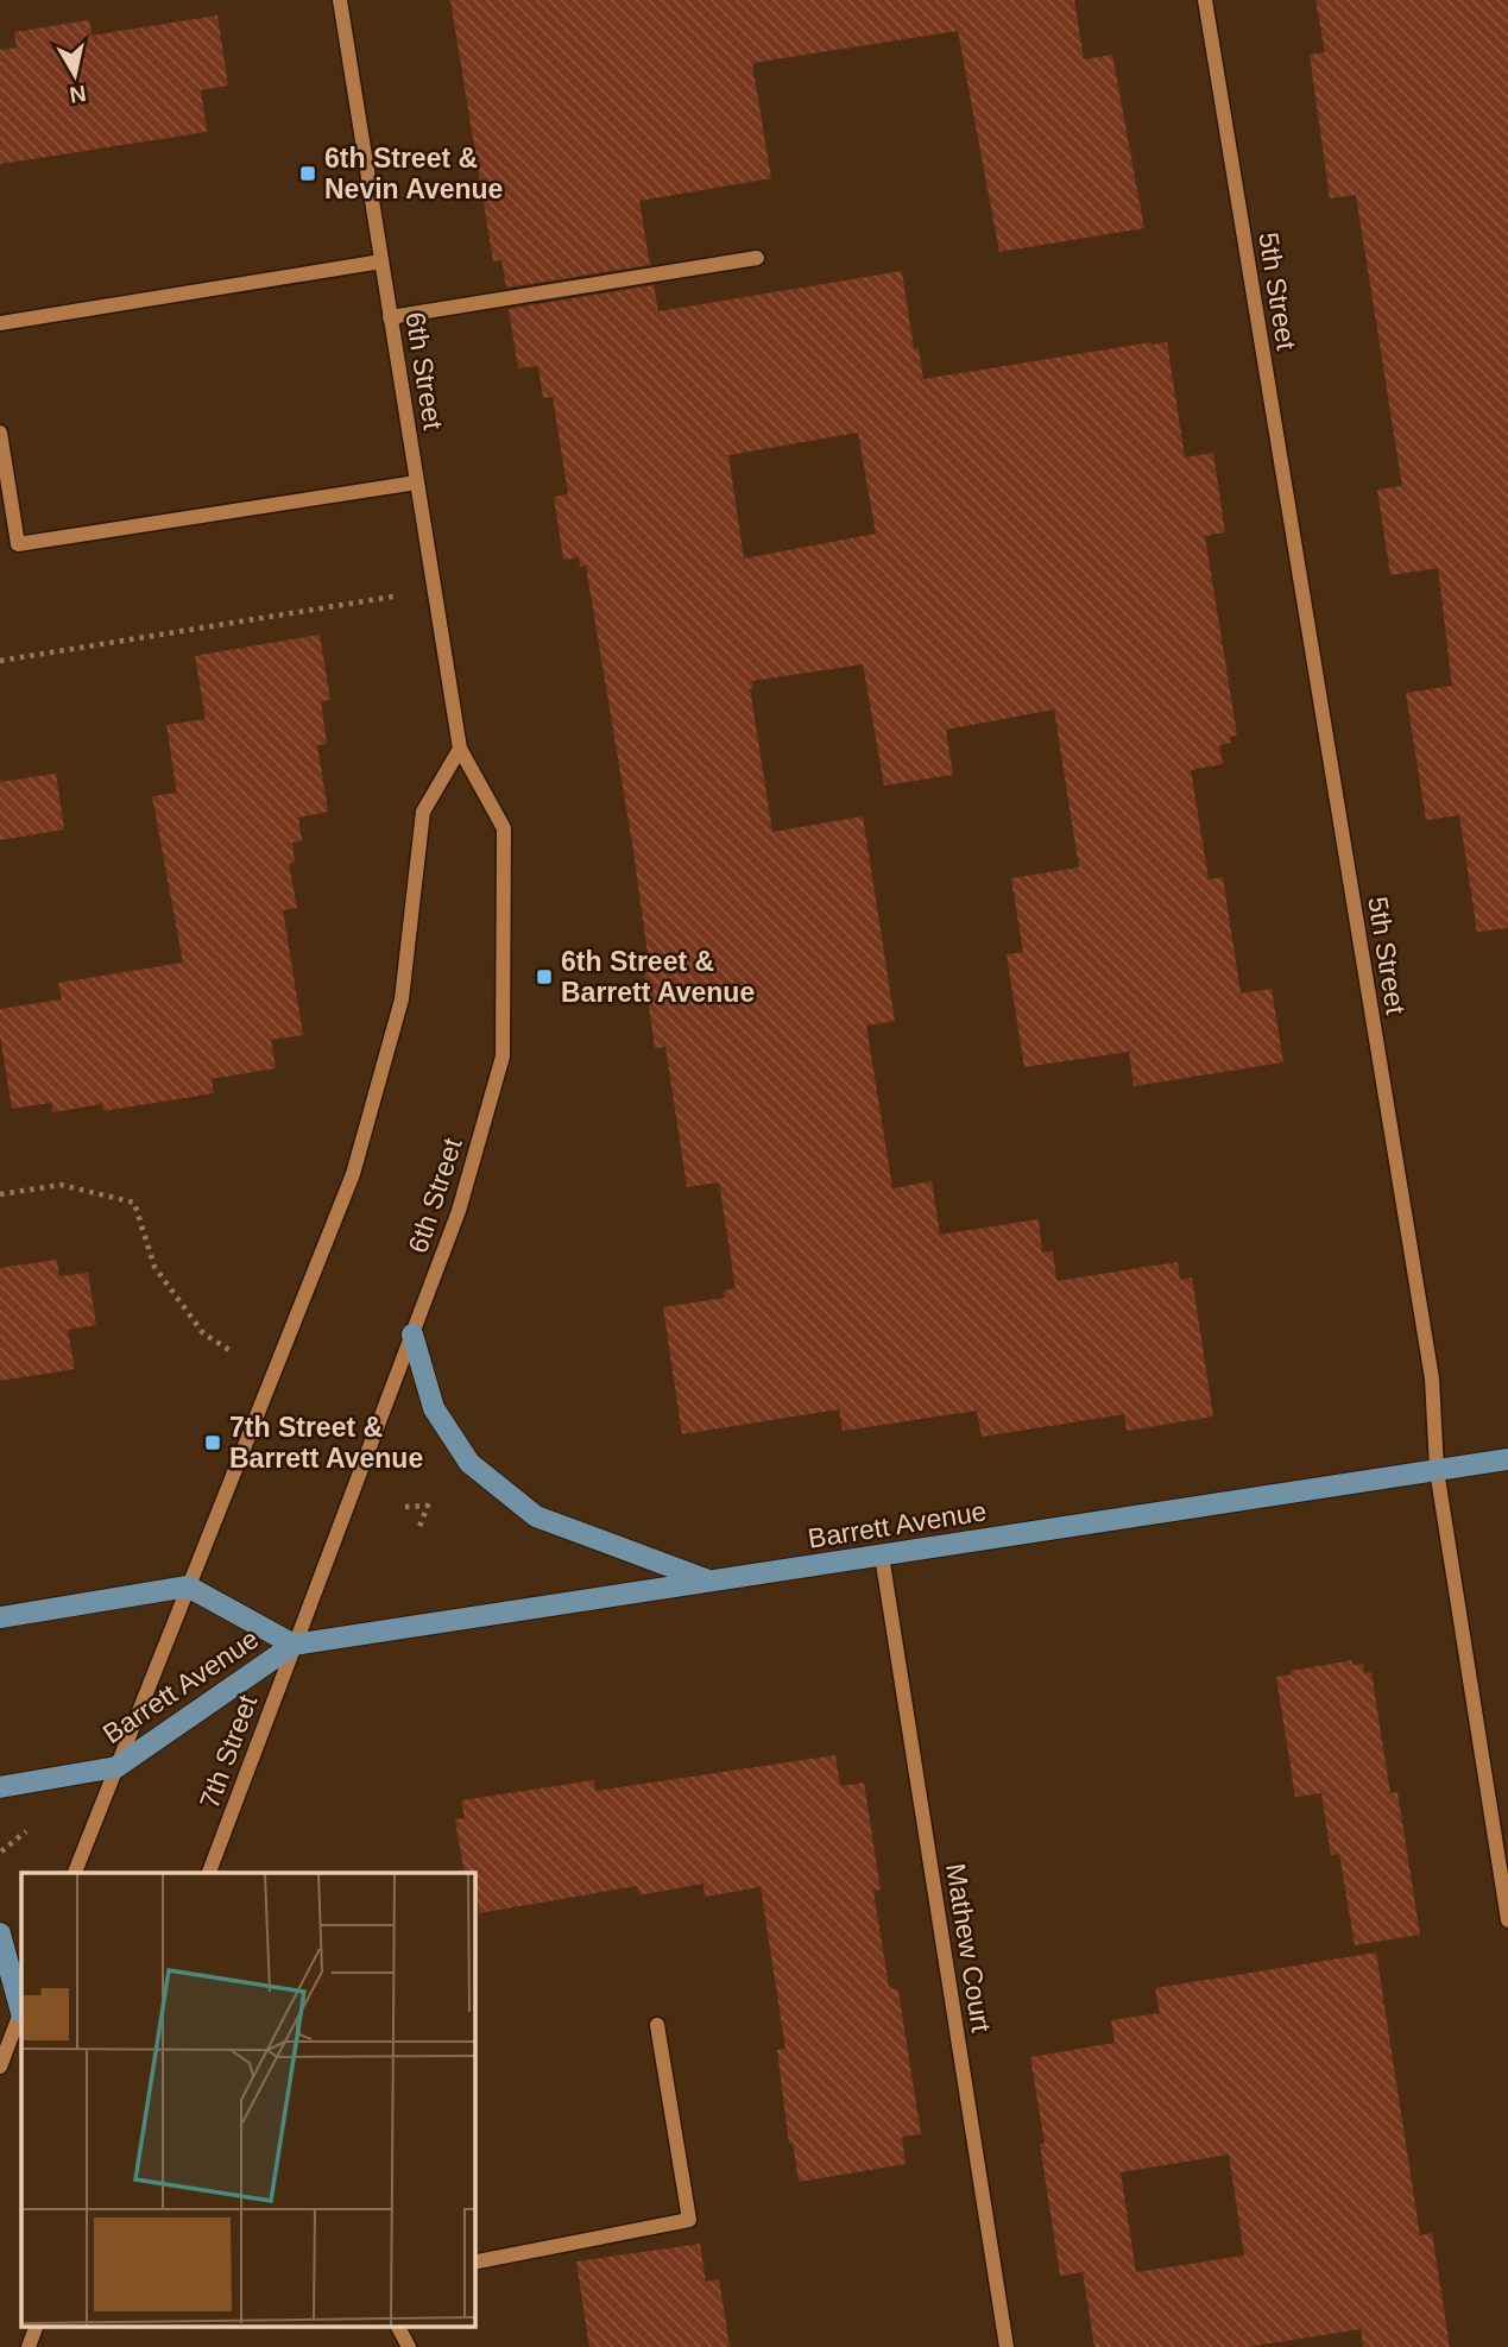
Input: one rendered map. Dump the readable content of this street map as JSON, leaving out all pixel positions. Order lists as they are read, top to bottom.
{
  "streets": {
    "main road": ["Barrett Avenue"],
    "street": [
      "5th Street",
      "6th Street",
      "7th Street",
      "Mathew Court"
    ]
  },
  "crossings": [
    ["5th Street", "Barrett Avenue"],
    ["6th Street", "Barrett Avenue"],
    ["6th Street", "7th Street"],
    ["Barrett Avenue", "7th Street"],
    ["Barrett Avenue", "Mathew Court"]
  ],
  "places": {
    "transit": ["6th Street & Nevin Avenue", "6th Street & Barrett Avenue", "7th Street & Barrett Avenue"]
  },
  "north": "bottom"
}
